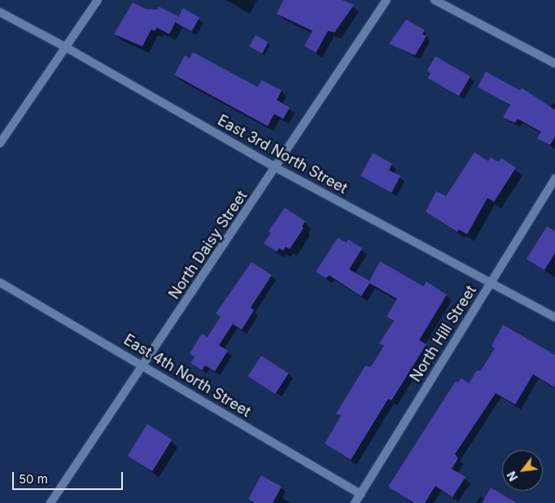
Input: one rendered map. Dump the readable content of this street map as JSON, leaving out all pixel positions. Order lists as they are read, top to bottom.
{
  "streets": {
    "street": [
      "East 3rd North Street",
      "North Daisy Street",
      "North Hill Street",
      "East 4th North Street"
    ]
  },
  "crossings": [
    ["East 3rd North Street", "North Daisy Street"],
    ["East 3rd North Street", "North Hill Street"],
    ["North Daisy Street", "East 4th North Street"],
    ["North Hill Street", "East 4th North Street"]
  ],
  "scale_bar": "50 m",
  "north": "bottom left"
}
